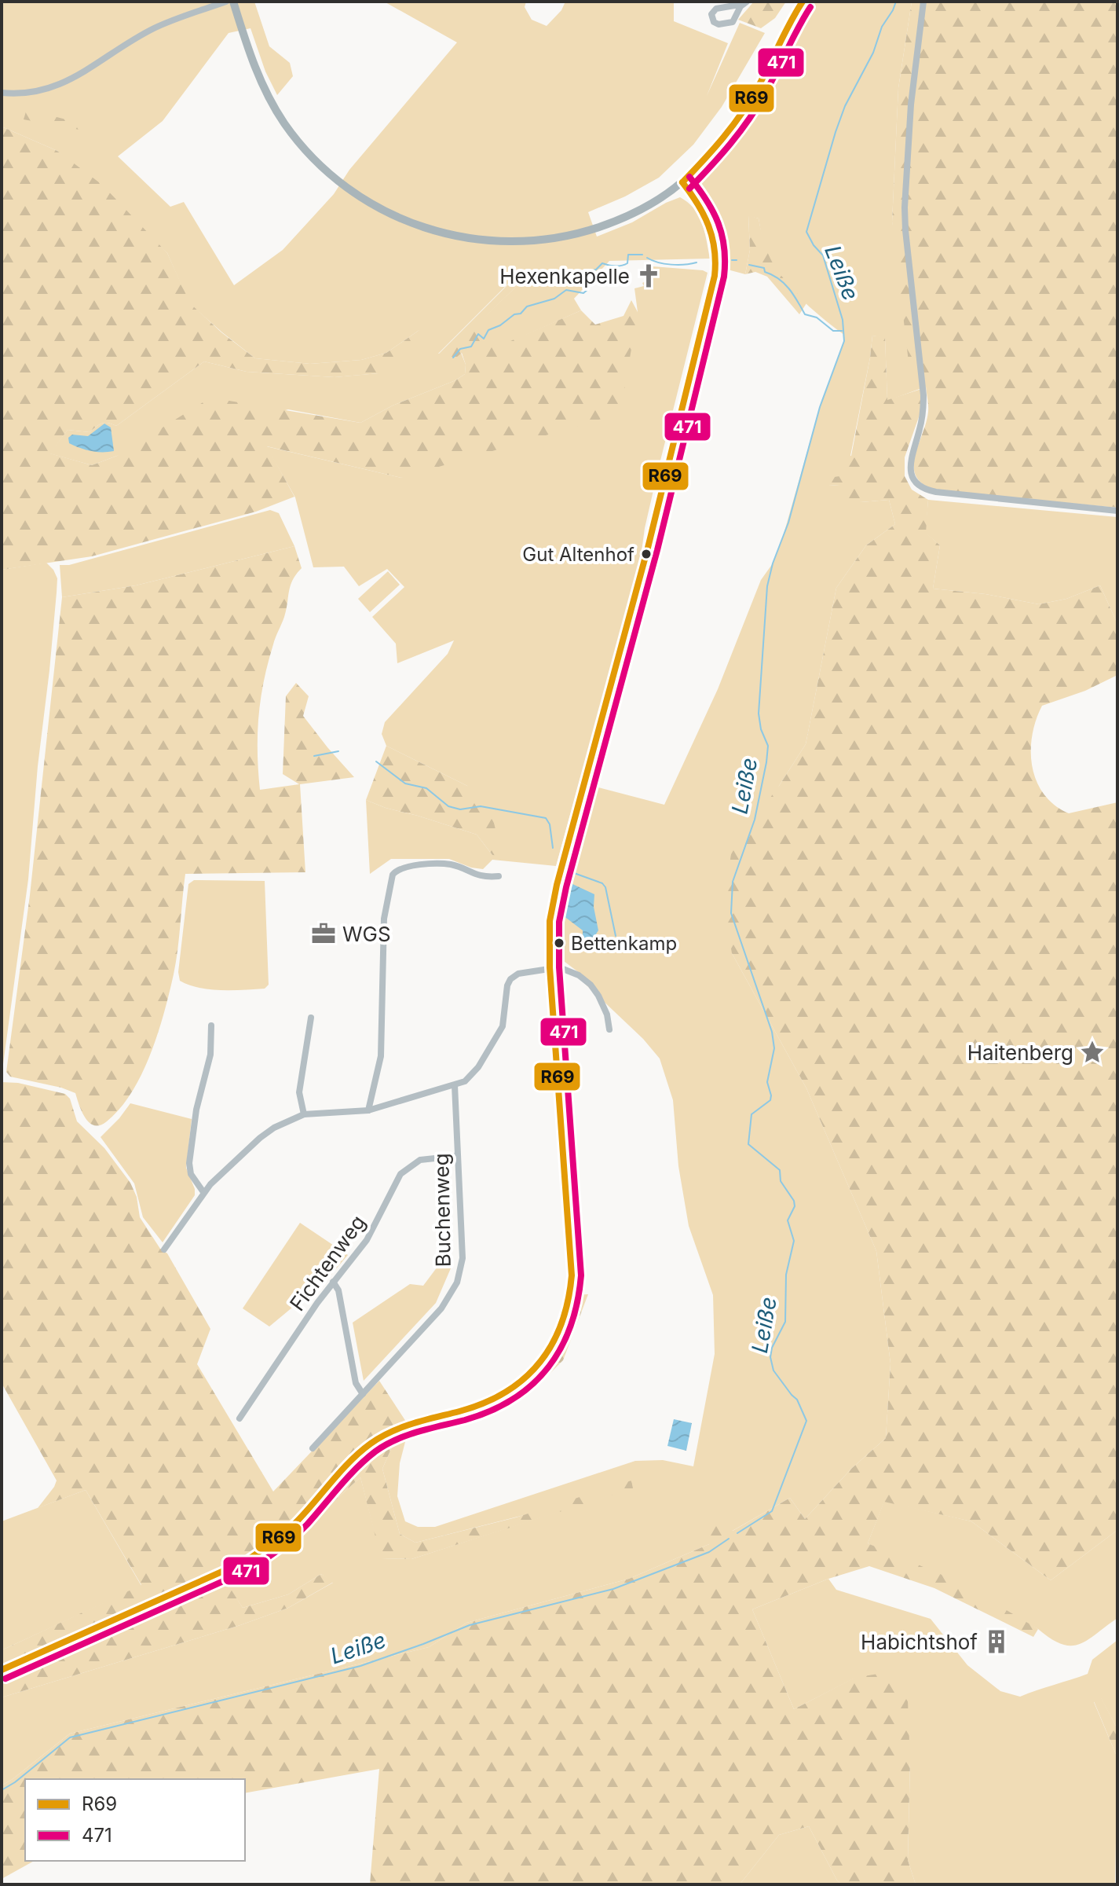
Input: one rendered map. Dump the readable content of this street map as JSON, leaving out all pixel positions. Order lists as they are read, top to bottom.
{
  "streets": {
    "street": ["Buchenweg", "Fichtenweg"]
  },
  "crossings": [
    ["Buchenweg", "Fichtenweg"]
  ],
  "water": ["Leiße"],
  "places": {
    "church": ["Hexenkapelle"],
    "other": ["Gut Altenhof", "Bettenkamp"],
    "office": ["WGS"],
    "place": ["Haitenberg"],
    "building": ["Habichtshof"]
  },
  "lines": ["transit line R69", "transit line 471"],
  "legend": ["R69", "471"]
}
